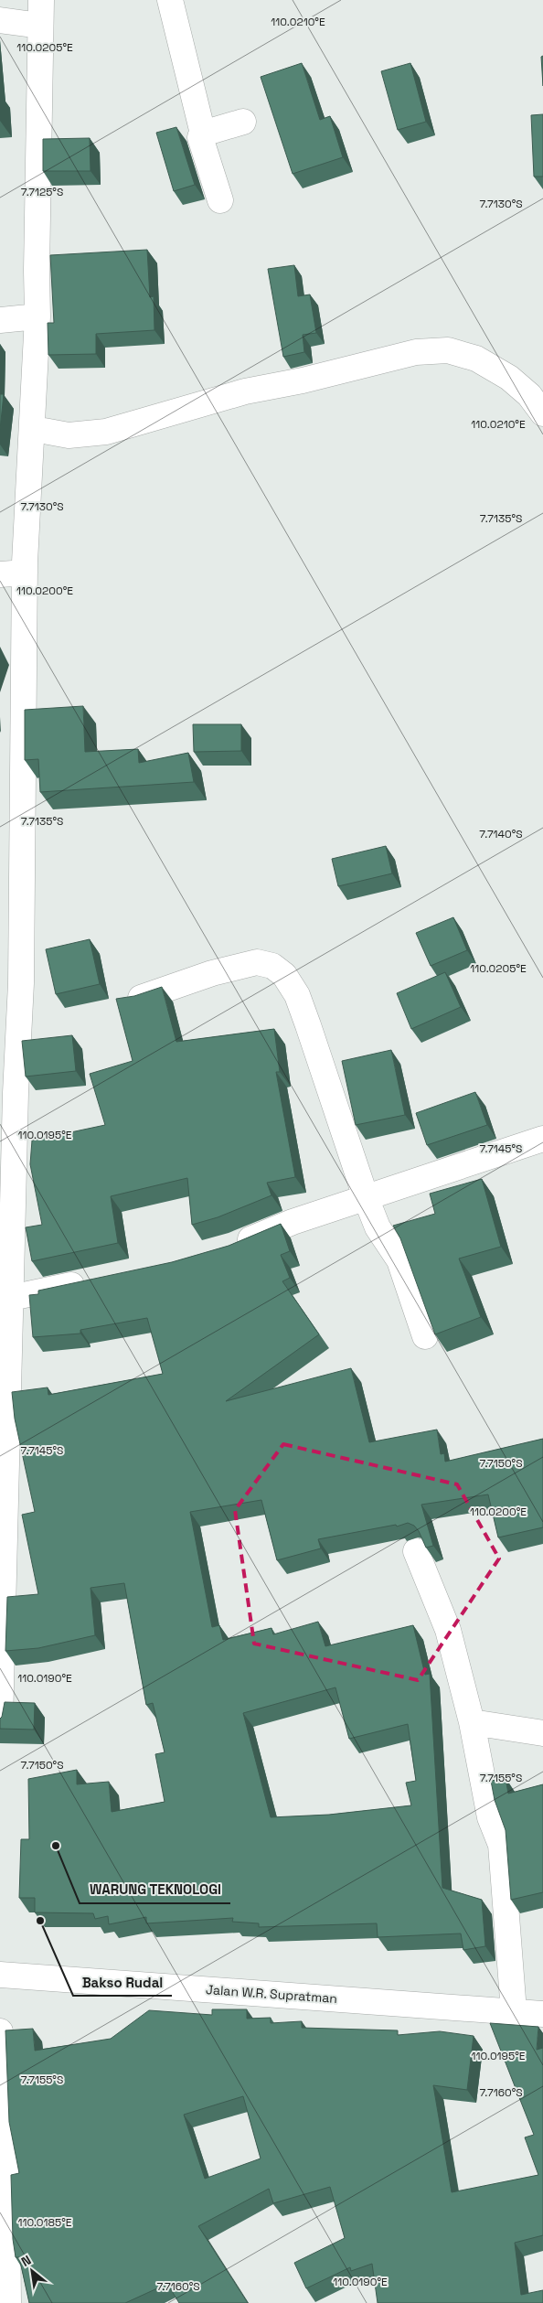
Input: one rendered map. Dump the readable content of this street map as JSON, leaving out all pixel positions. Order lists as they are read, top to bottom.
{
  "streets": {
    "street": ["Jalan W.R. Supratman"]
  },
  "places": ["WARUNG TEKNOLOGI", "Bakso Rudal"],
  "north": "top left",
  "coordinates": [
    "110.0210°E",
    "110.0205°E",
    "7.7125°S",
    "7.7130°S",
    "7.7135°S",
    "110.0200°E",
    "7.7140°S",
    "110.0195°E",
    "7.7145°S",
    "7.7150°S",
    "110.0190°E",
    "7.7155°S",
    "7.7160°S",
    "110.0185°E"
  ]
}
